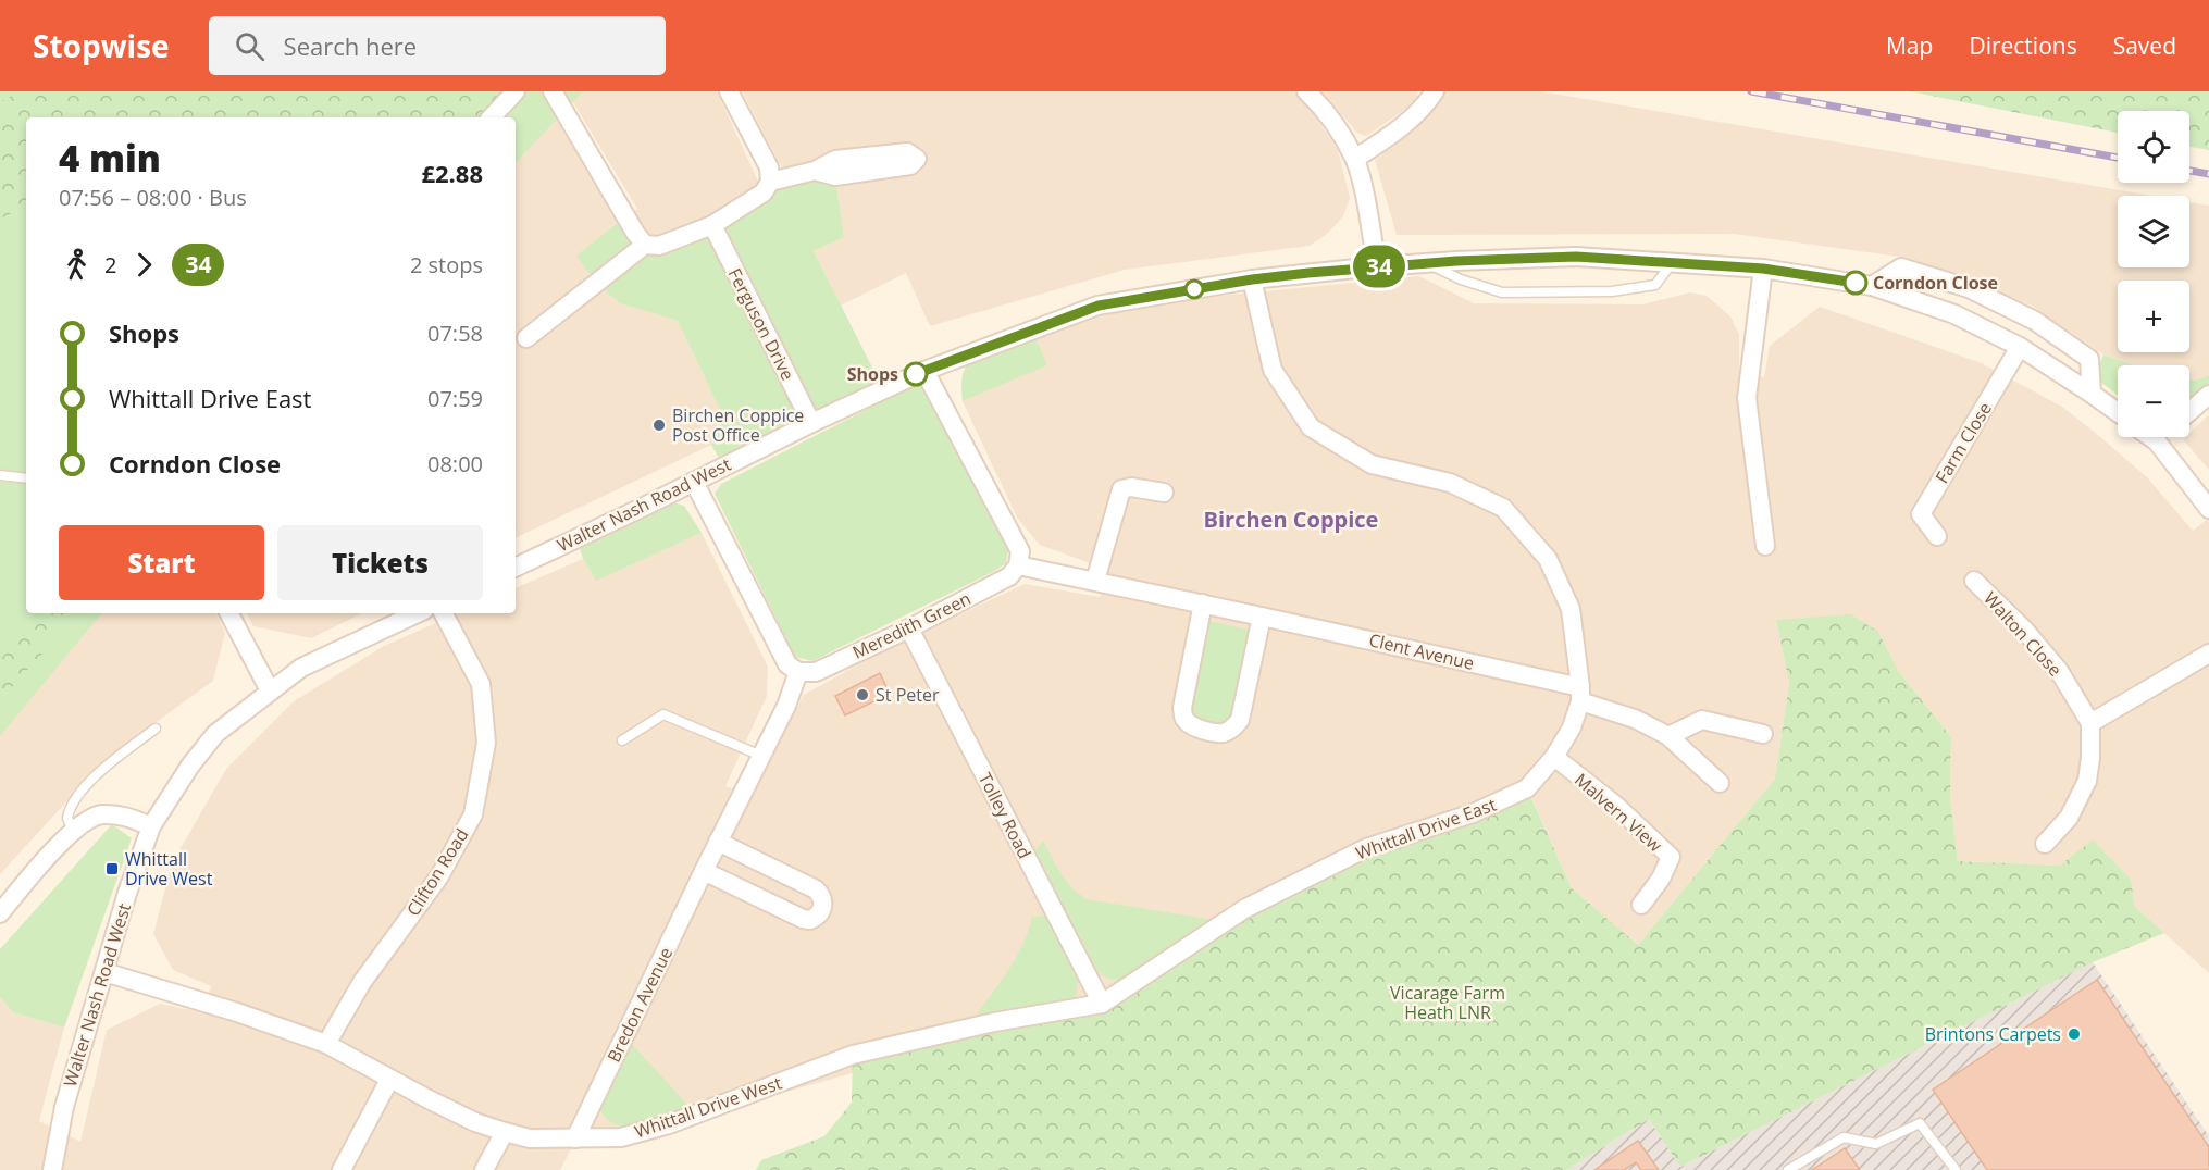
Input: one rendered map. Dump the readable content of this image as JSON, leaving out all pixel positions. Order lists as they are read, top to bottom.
{
  "streets": {
    "street": [
      "Ferguson Drive",
      "Farm Close",
      "Walter Nash Road West",
      "Meredith Green",
      "Walton Close",
      "Clent Avenue",
      "Malvern View",
      "Tolley Road",
      "Whittall Drive East",
      "Clifton Road",
      "Bredon Avenue",
      "Whittall Drive West"
    ]
  },
  "crossings": [
    ["Ferguson Drive", "Walter Nash Road West"],
    ["Farm Close", "Walter Nash Road West"],
    ["Walter Nash Road West", "Whittall Drive East"],
    ["Walter Nash Road West", "Whittall Drive West"],
    ["Meredith Green", "Clent Avenue"],
    ["Meredith Green", "Tolley Road"],
    ["Meredith Green", "Bredon Avenue"],
    ["Clent Avenue", "Whittall Drive East"],
    ["Malvern View", "Whittall Drive East"],
    ["Tolley Road", "Whittall Drive East"],
    ["Tolley Road", "Whittall Drive West"],
    ["Whittall Drive East", "Whittall Drive West"],
    ["Clifton Road", "Whittall Drive West"],
    ["Bredon Avenue", "Whittall Drive West"]
  ],
  "districts": ["Birchen Coppice"],
  "parks": ["Vicarage Farm Heath LNR"],
  "places": {
    "other": [
      "Corndon Close",
      "Shops",
      "Birchen Coppice Post Office",
      "St Peter",
      "Brintons Carpets"
    ],
    "transit": ["Whittall Drive West"]
  },
  "lines": ["bus line 34"],
  "page": {
    "header": "Stopwise",
    "search": "Search here",
    "nav": ["Map", "Directions", "Saved"],
    "on_map": "34",
    "map_buttons": ["+", "−"],
    "heading": ["4 min", "07:56 – 08:00 · Bus", "£2.88"],
    "legs": ["2", "34", "2 stops"],
    "list": [
      {
        "name": "Shops",
        "value": "07:58"
      },
      {
        "name": "Whittall Drive East",
        "value": "07:59"
      },
      {
        "name": "Corndon Close",
        "value": "08:00"
      }
    ],
    "buttons": ["Start", "Tickets"]
  }
}
